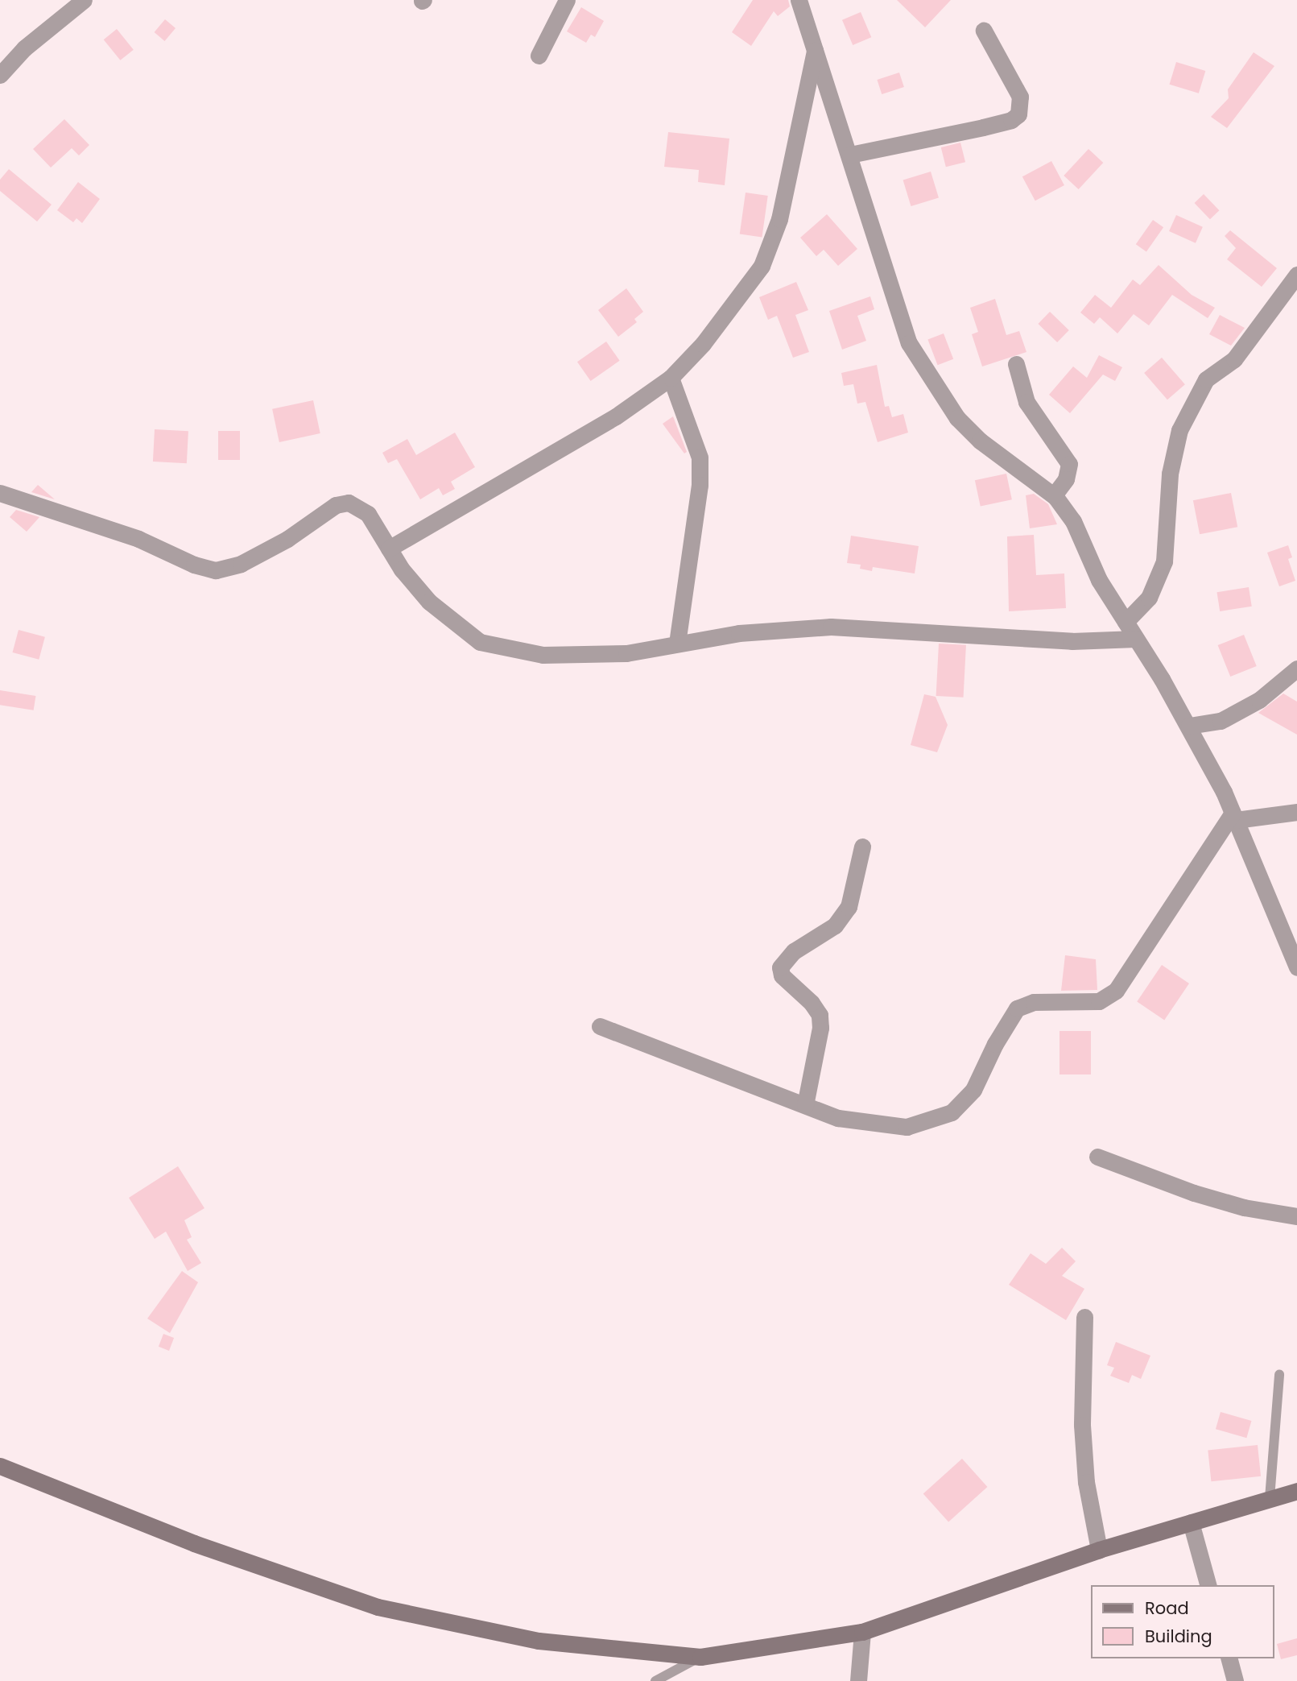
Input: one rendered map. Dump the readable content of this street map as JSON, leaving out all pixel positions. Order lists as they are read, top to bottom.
{
  "legend": ["Road", "Building"]
}
